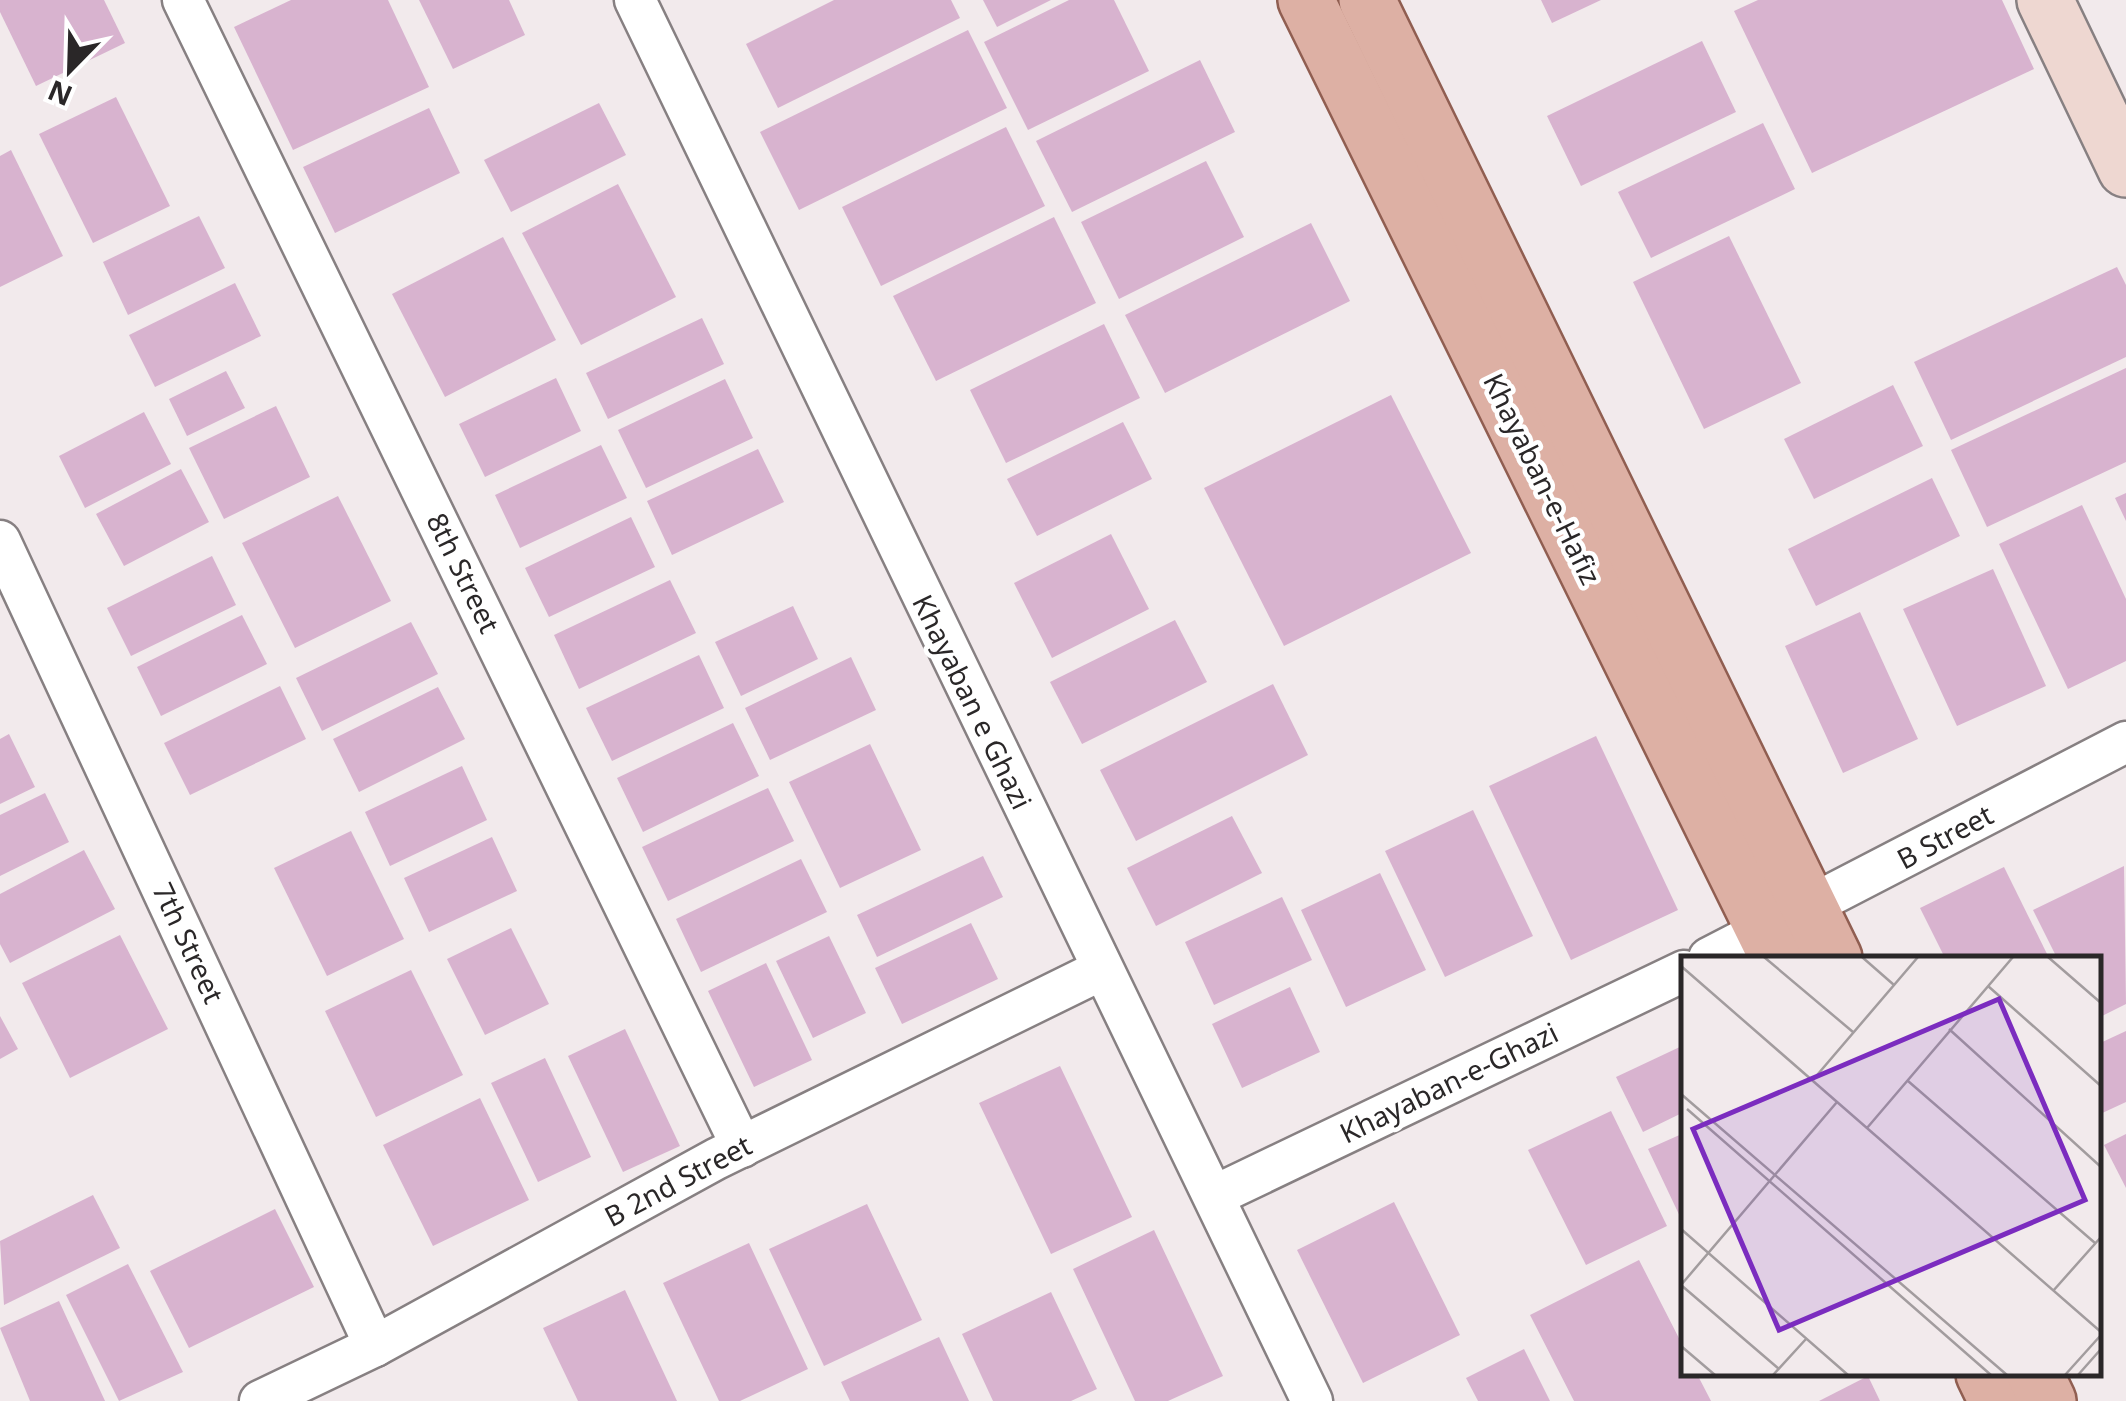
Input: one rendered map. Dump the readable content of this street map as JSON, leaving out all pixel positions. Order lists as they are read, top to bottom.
{
  "streets": {
    "main road": ["Khayaban-e-Hafiz"],
    "street": [
      "8th Street",
      "Khayaban e Ghazi",
      "B Street",
      "7th Street",
      "Khayaban-e-Ghazi",
      "B 2nd Street"
    ]
  },
  "crossings": [
    ["Khayaban-e-Hafiz", "B Street"],
    ["8th Street", "B 2nd Street"],
    ["Khayaban e Ghazi", "Khayaban-e-Ghazi"],
    ["Khayaban e Ghazi", "B 2nd Street"],
    ["7th Street", "B 2nd Street"]
  ],
  "north": "bottom left"
}
